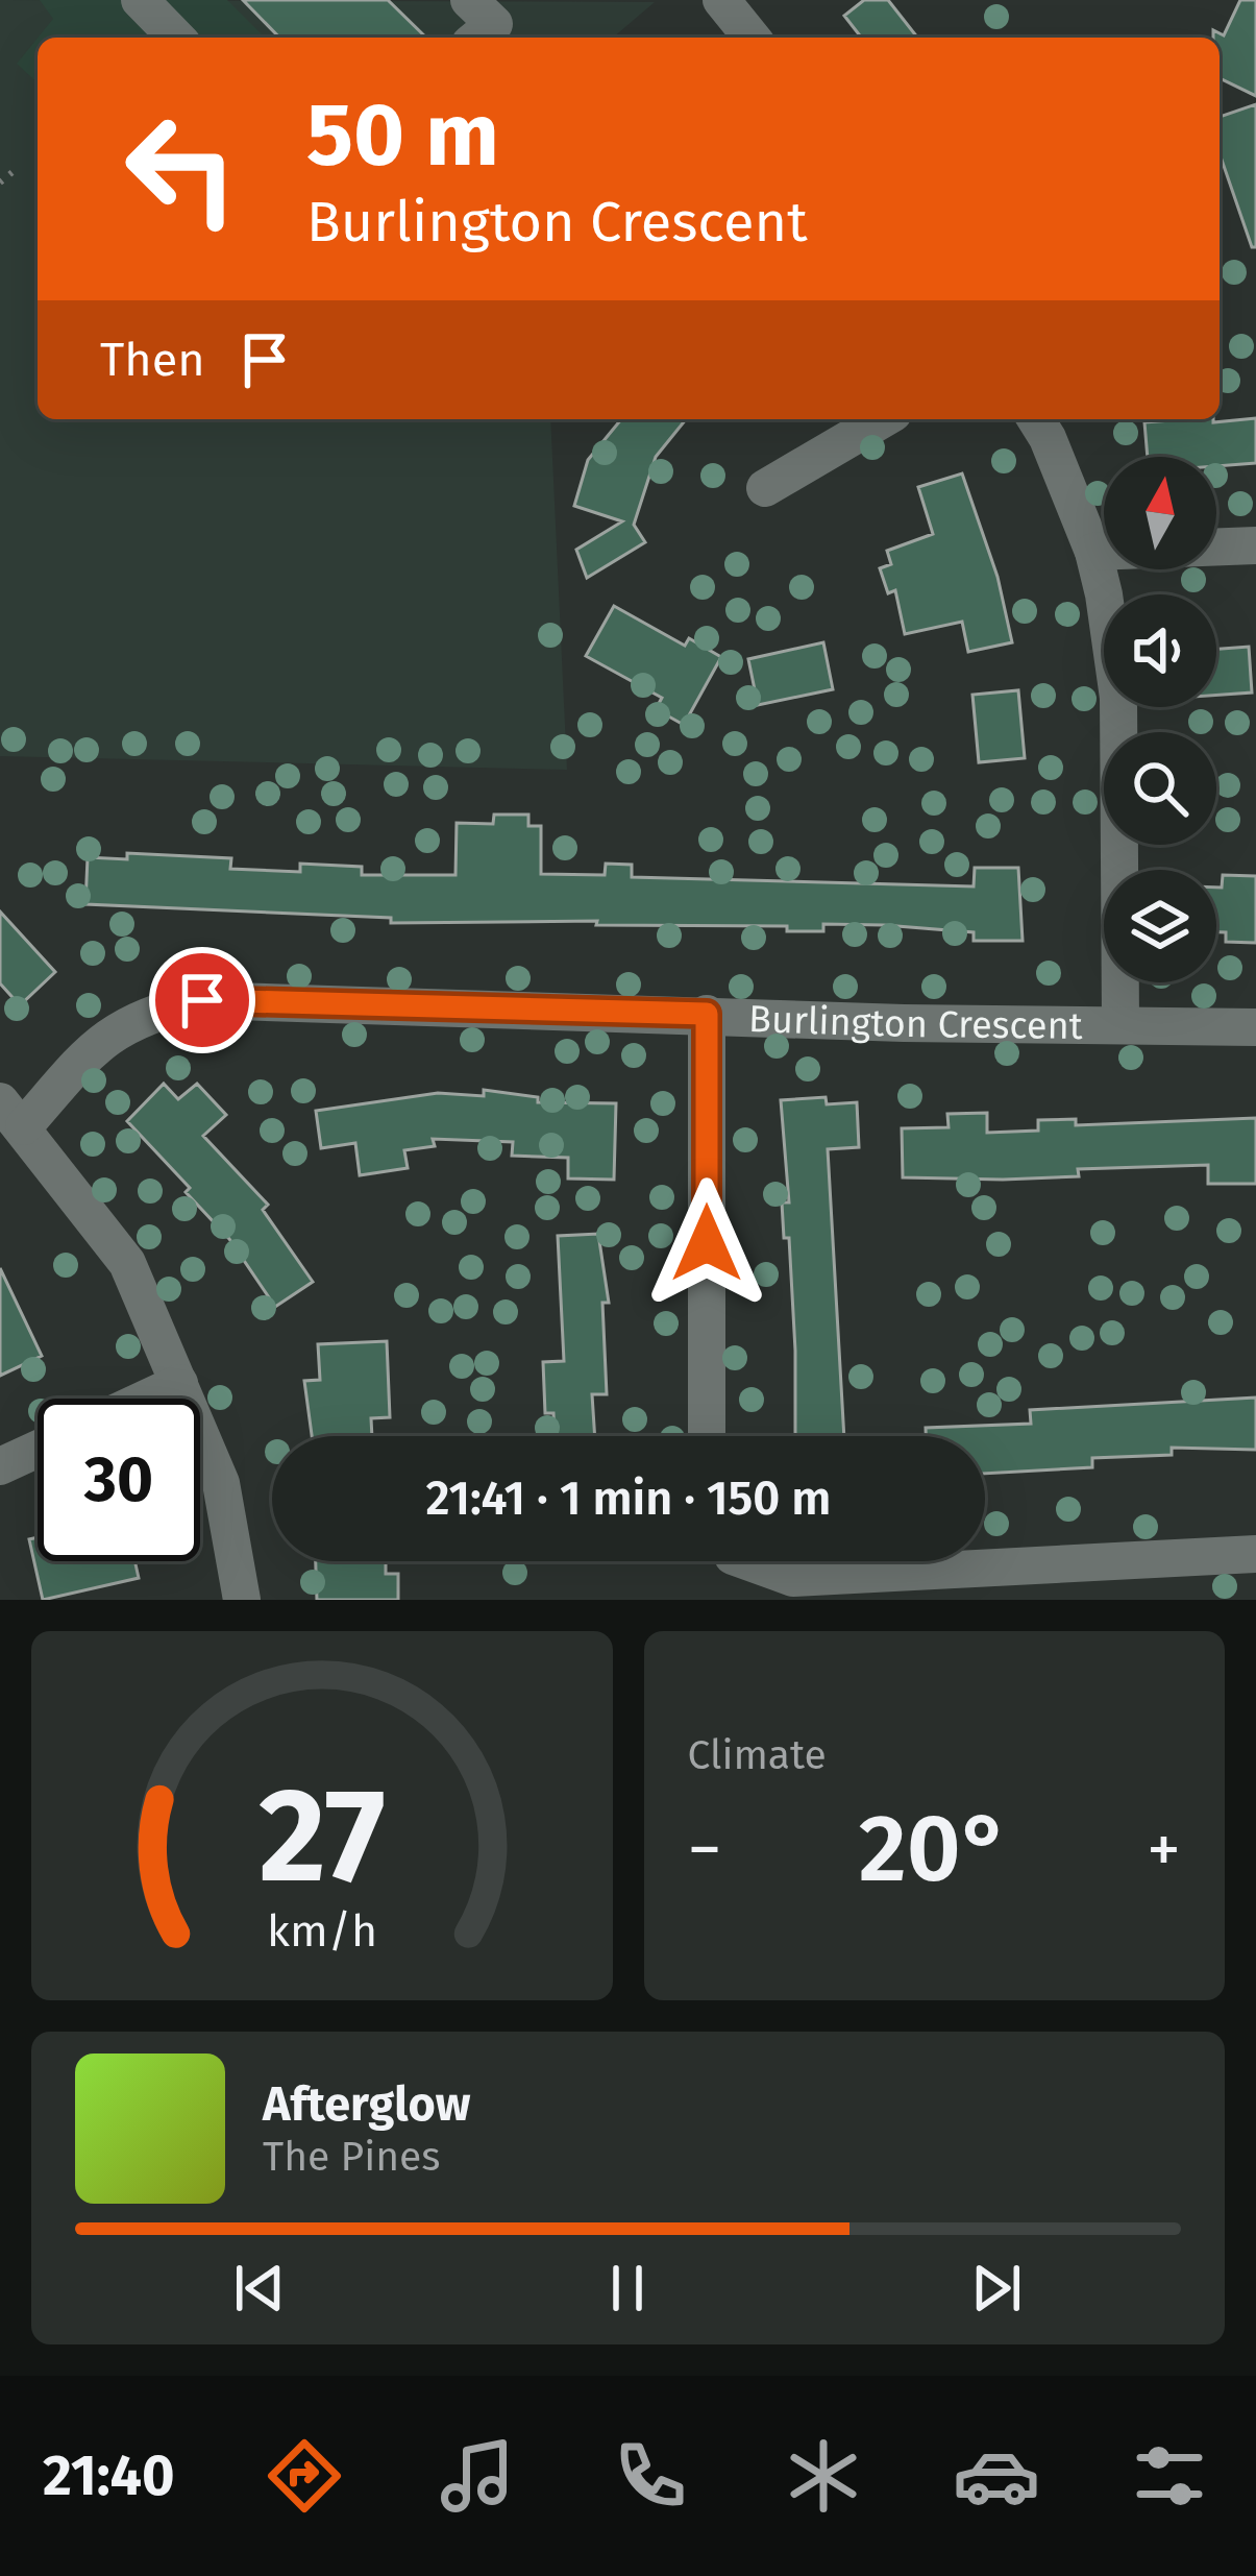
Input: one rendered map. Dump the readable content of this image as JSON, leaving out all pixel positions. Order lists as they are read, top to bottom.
{
  "streets": {
    "street": ["Burlington Crescent"]
  },
  "north": "top",
  "page": {
    "turn": ["50 m", "Burlington Crescent"],
    "then": "Then",
    "limit": "30",
    "trip": "21:41 · 1 min · 150 m",
    "tile": "Climate",
    "heat": ["−", "20°", "+"],
    "song": ["Afterglow", "The Pines"],
    "tabs": "21:40",
    "gauge": ["27", "km/h"]
  }
}
